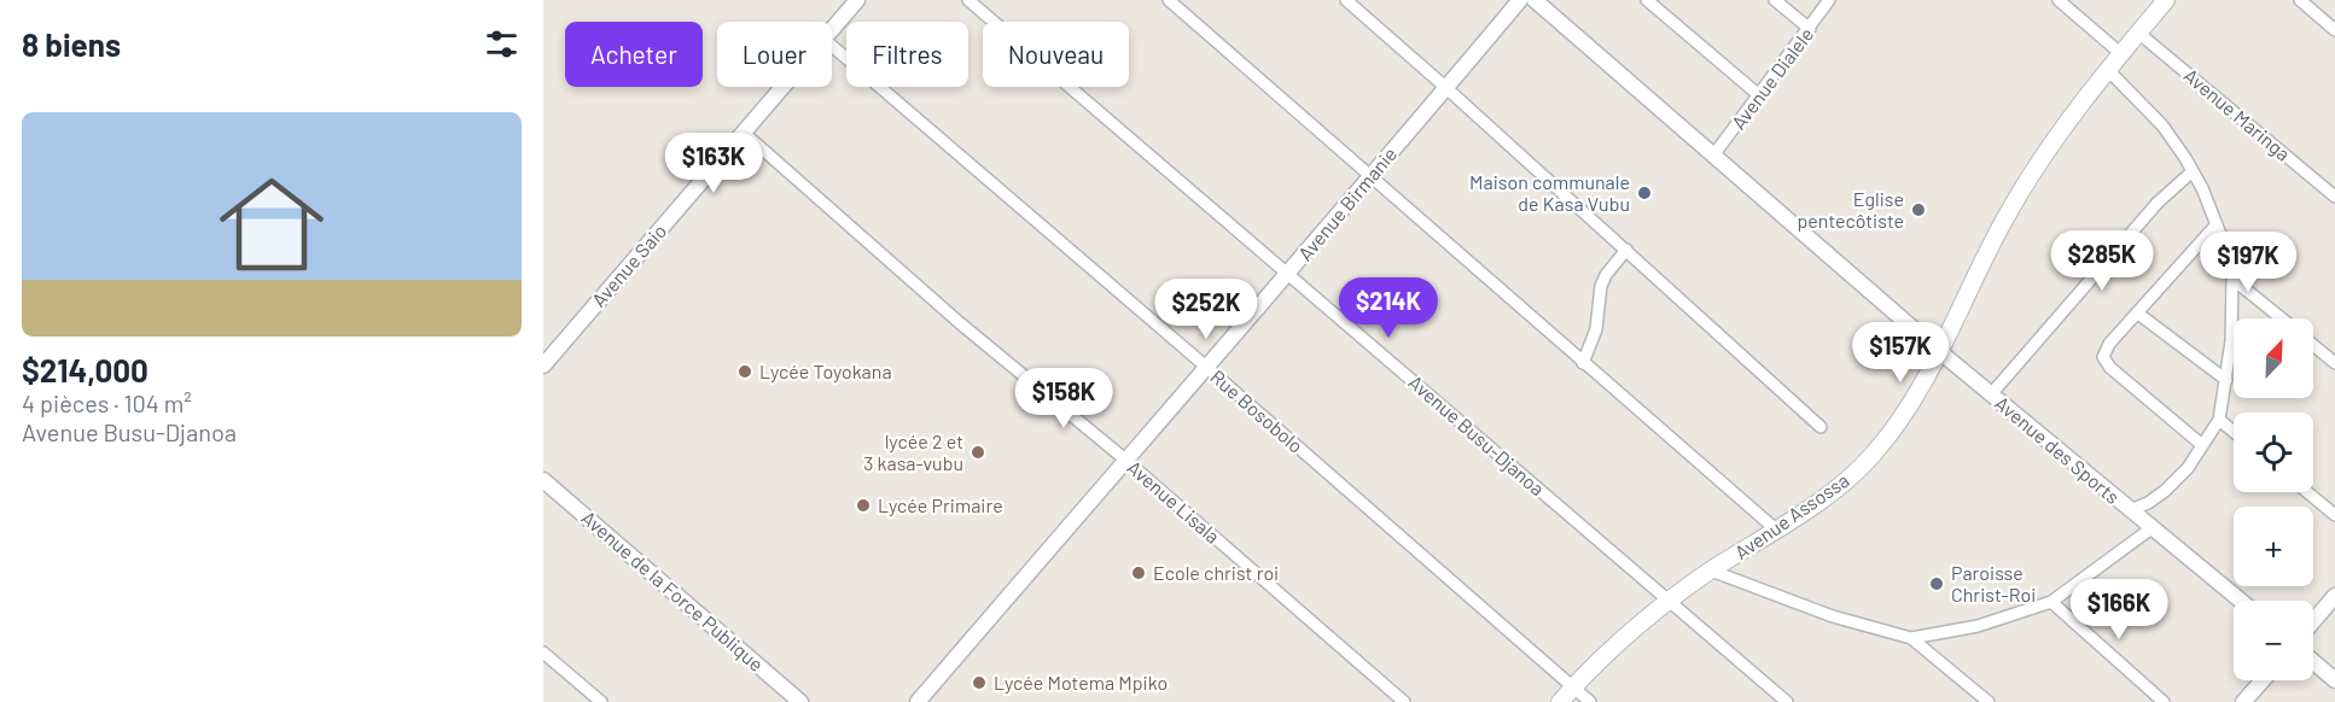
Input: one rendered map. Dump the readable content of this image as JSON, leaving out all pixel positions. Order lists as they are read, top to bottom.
{
  "streets": {
    "main road": ["Avenue Assossa"],
    "street": [
      "Avenue Dialele",
      "Avenue Maringa",
      "Avenue Birmanie",
      "Avenue Saio",
      "Rue Bosobolo",
      "Avenue Busu-Djanoa",
      "Avenue des Sports",
      "Avenue Lisala",
      "Avenue de la Force Publique"
    ]
  },
  "crossings": [
    ["Avenue Dialele", "Avenue des Sports"],
    ["Avenue Maringa", "Avenue Assossa"],
    ["Avenue Birmanie", "Rue Bosobolo"],
    ["Avenue Birmanie", "Avenue Busu-Djanoa"],
    ["Avenue Birmanie", "Avenue Lisala"],
    ["Avenue Saio", "Avenue Lisala"],
    ["Rue Bosobolo", "Avenue Assossa"],
    ["Avenue Busu-Djanoa", "Avenue Assossa"],
    ["Avenue des Sports", "Avenue Assossa"]
  ],
  "places": [
    "Maison communale de Kasa Vubu",
    "Eglise pentecôtiste",
    "Lycée Toyokana",
    "lycée 2 et 3 kasa-vubu",
    "Lycée Primaire",
    "Ecole christ roi",
    "Paroisse Christ-Roi",
    "Lycée Motema Mpiko"
  ],
  "north": "top right",
  "page": {
    "heading": "8 biens",
    "chip": [
      "Acheter",
      "Louer",
      "Filtres",
      "Nouveau"
    ],
    "list": [
      {
        "name": "$214,000",
        "note": "4 pièces · 104 m² · Avenue Busu-Djanoa"
      }
    ],
    "price": [
      "$163K",
      "$285K",
      "$197K",
      "$214K",
      "$252K",
      "$157K",
      "$158K",
      "$166K"
    ],
    "map_buttons": ["+", "−"]
  }
}
